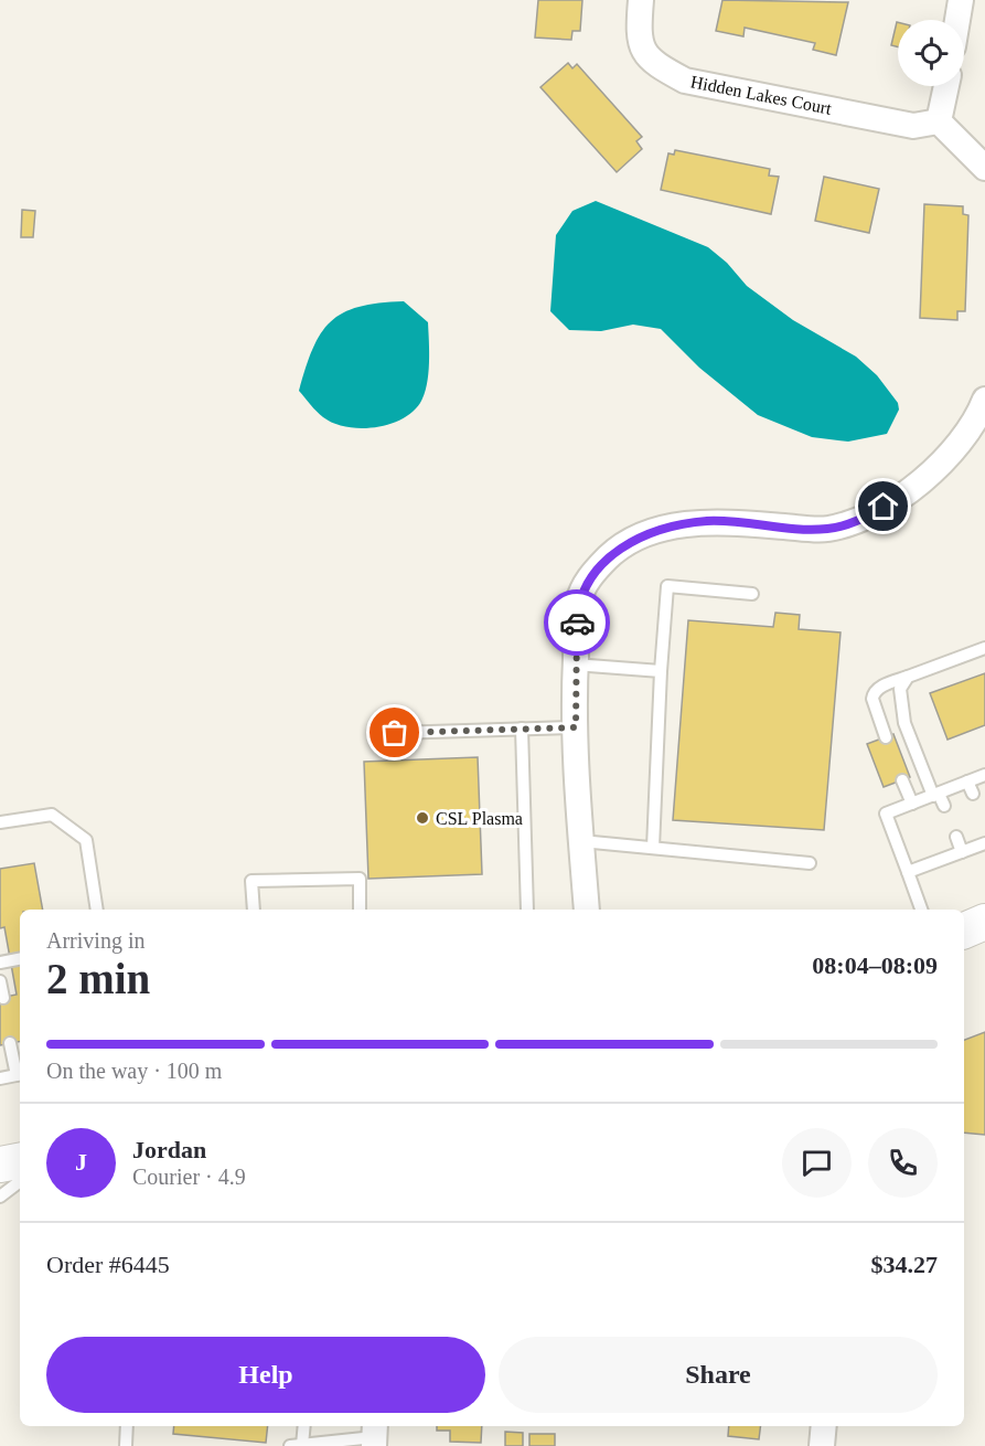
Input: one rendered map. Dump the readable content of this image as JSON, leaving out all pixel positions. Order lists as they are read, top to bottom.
{
  "streets": {
    "street": ["Hidden Lakes Court"]
  },
  "places": ["CSL Plasma"],
  "page": {
    "heading": ["2 min", "Arriving in", "08:04–08:09"],
    "panel": [
      "Jordan",
      "Courier · 4.9",
      "Order #6445",
      "$34.27"
    ],
    "bar": "On the way · 100 m",
    "round": "J",
    "buttons": ["Help", "Share"]
  }
}
